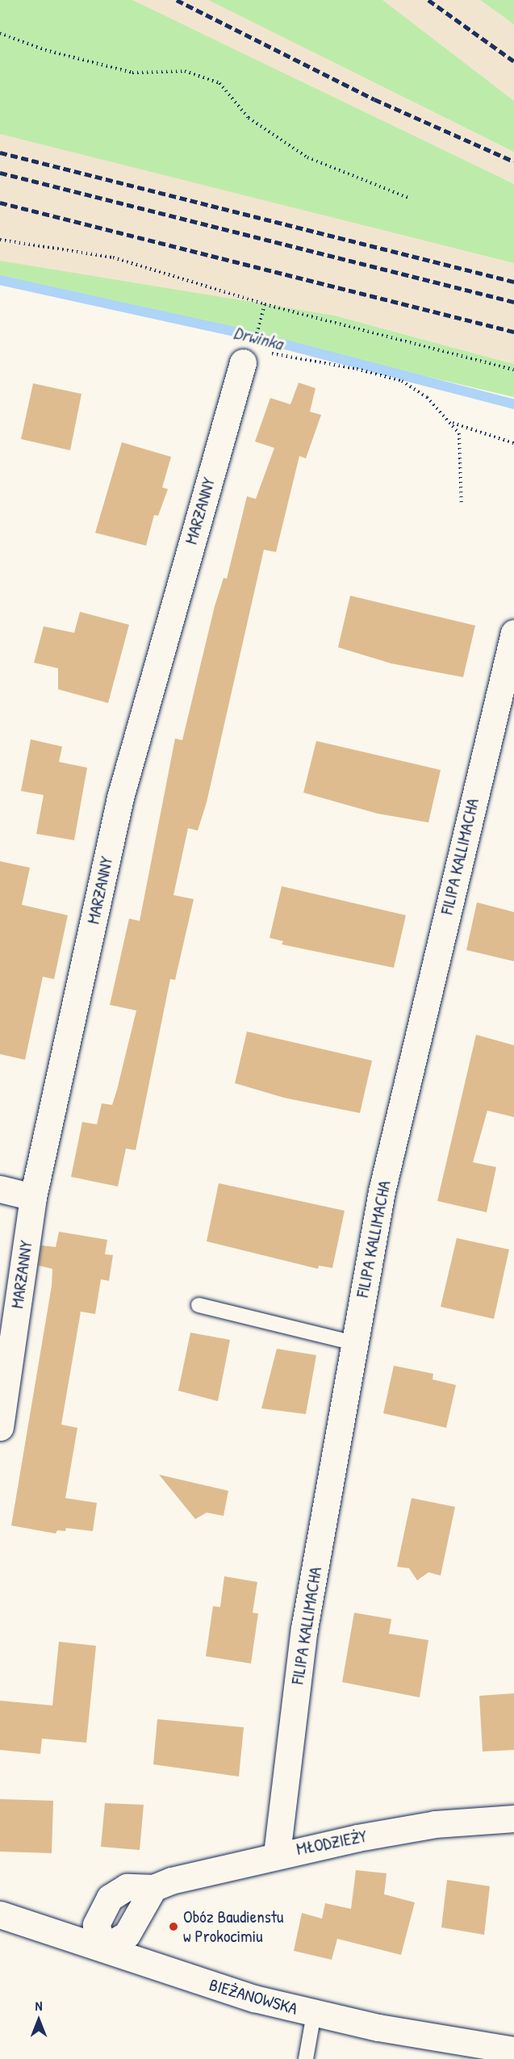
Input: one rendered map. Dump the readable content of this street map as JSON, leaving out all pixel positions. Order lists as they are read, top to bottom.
{
  "streets": {
    "street": [
      "MARZANNY",
      "FILIPA KALLIMACHA",
      "MŁODZIEŻY",
      "BIEŻANOWSKA"
    ]
  },
  "crossings": [
    ["FILIPA KALLIMACHA", "MŁODZIEŻY"],
    ["MŁODZIEŻY", "BIEŻANOWSKA"]
  ],
  "water": ["Drwinka"],
  "places": ["Obóz Baudienstu w Prokocimiu"],
  "north": "top"
}
